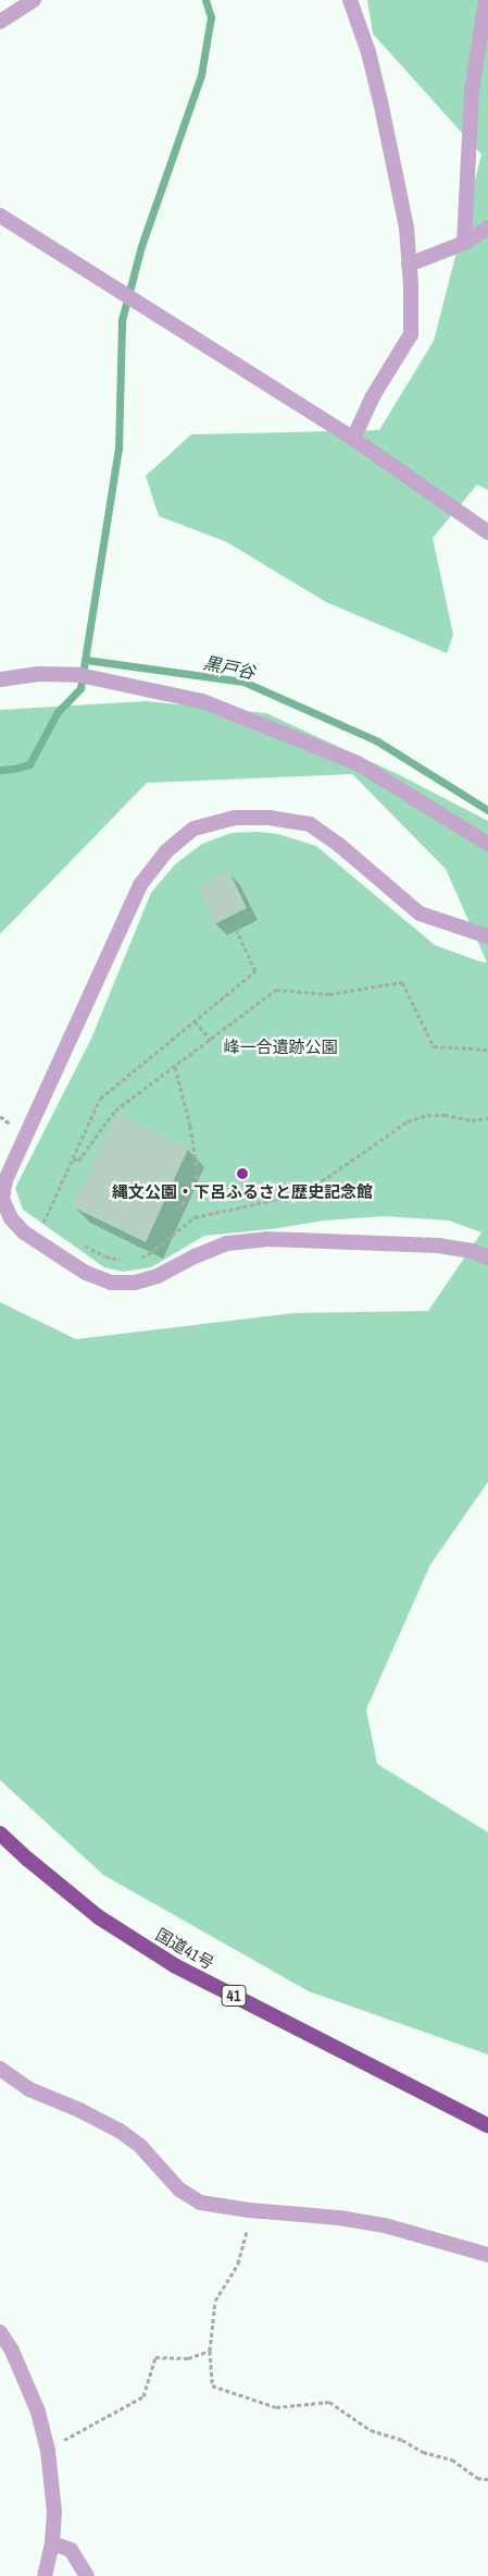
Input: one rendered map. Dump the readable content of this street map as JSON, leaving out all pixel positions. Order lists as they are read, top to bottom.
{
  "streets": {
    "highway": ["国道41号", "41"]
  },
  "water": ["黒戸谷"],
  "parks": ["峰一合遺跡公園"],
  "places": ["縄文公園・下呂ふるさと歴史記念館"]
}
